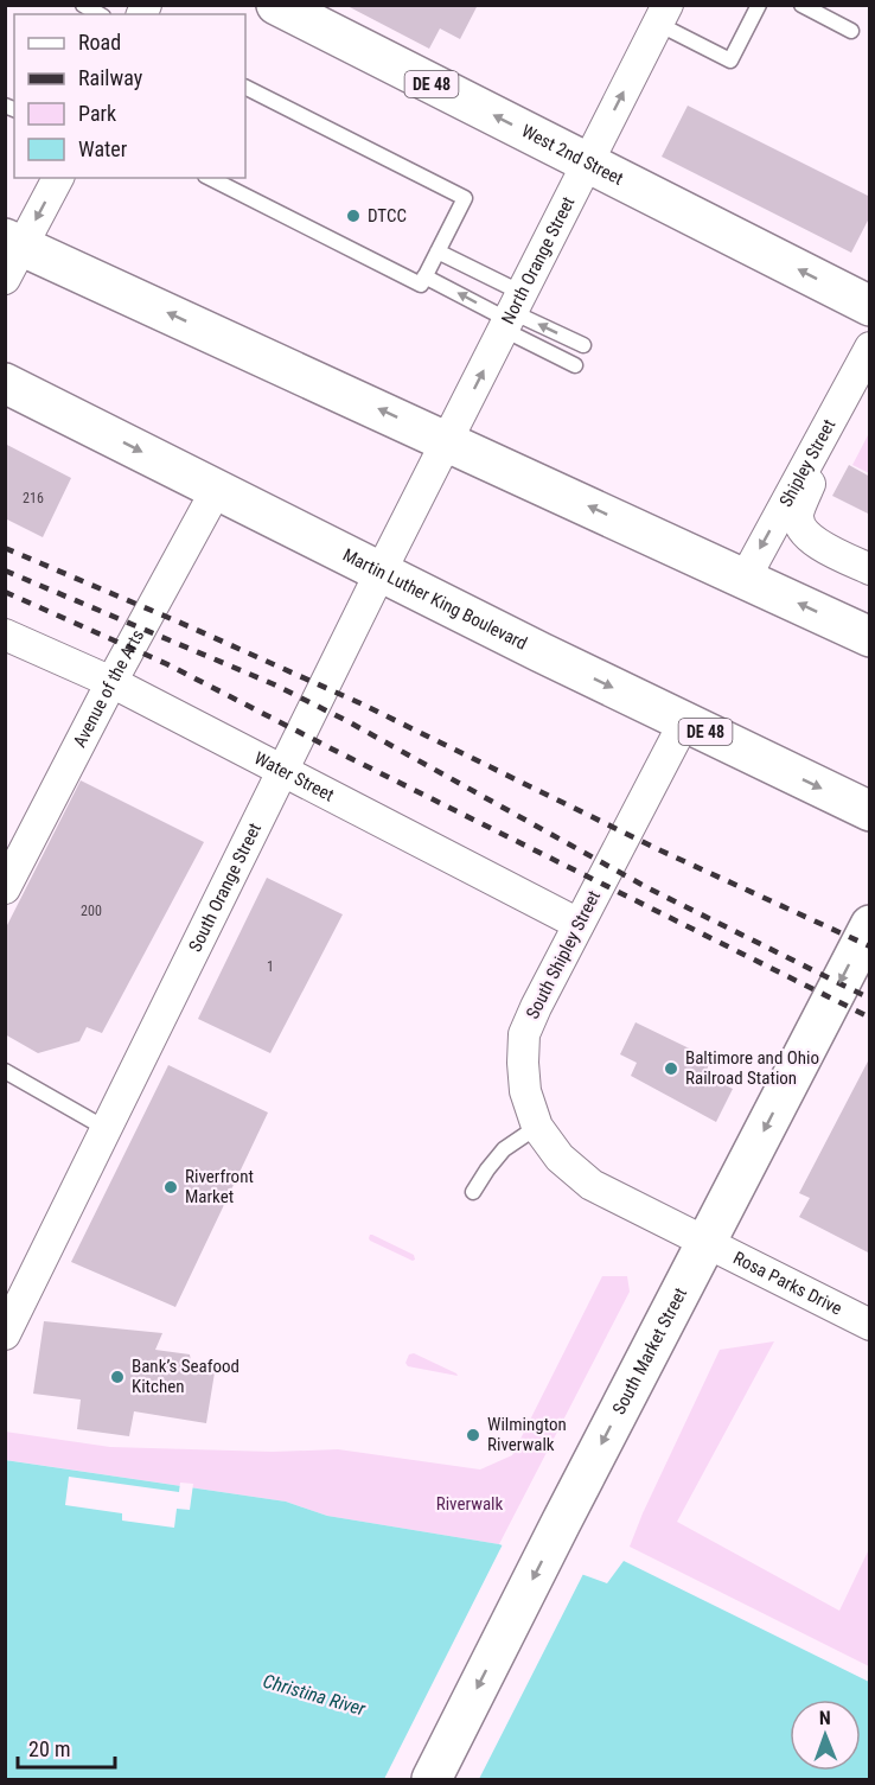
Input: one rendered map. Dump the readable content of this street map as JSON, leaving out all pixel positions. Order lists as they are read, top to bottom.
{
  "streets": {
    "main road": [
      "DE 48",
      "West 2nd Street",
      "Martin Luther King Boulevard",
      "South Market Street"
    ],
    "street": [
      "North Orange Street",
      "Shipley Street",
      "Avenue of the Arts",
      "Water Street",
      "South Orange Street",
      "South Shipley Street",
      "Rosa Parks Drive"
    ]
  },
  "crossings": [
    ["West 2nd Street", "North Orange Street"],
    ["North Orange Street", "South Orange Street"],
    ["Martin Luther King Boulevard", "Avenue of the Arts"],
    ["Martin Luther King Boulevard", "South Orange Street"],
    ["Martin Luther King Boulevard", "South Shipley Street"],
    ["Avenue of the Arts", "Water Street"],
    ["Water Street", "South Orange Street"],
    ["Water Street", "South Shipley Street"],
    ["South Shipley Street", "Rosa Parks Drive"],
    ["South Shipley Street", "South Market Street"],
    ["Rosa Parks Drive", "South Market Street"]
  ],
  "one_way": ["North Orange Street", "Shipley Street", "South Market Street"],
  "water": ["Christina River"],
  "parks": ["Riverwalk"],
  "places": [
    "DTCC",
    "Baltimore and Ohio Railroad Station",
    "Riverfront Market",
    "Bank’s Seafood Kitchen",
    "Wilmington Riverwalk"
  ],
  "house_numbers": ["216", "200", "1"],
  "legend": [
    "Road",
    "Railway",
    "Park",
    "Water"
  ],
  "scale_bar": "20 m",
  "north": "top"
}
